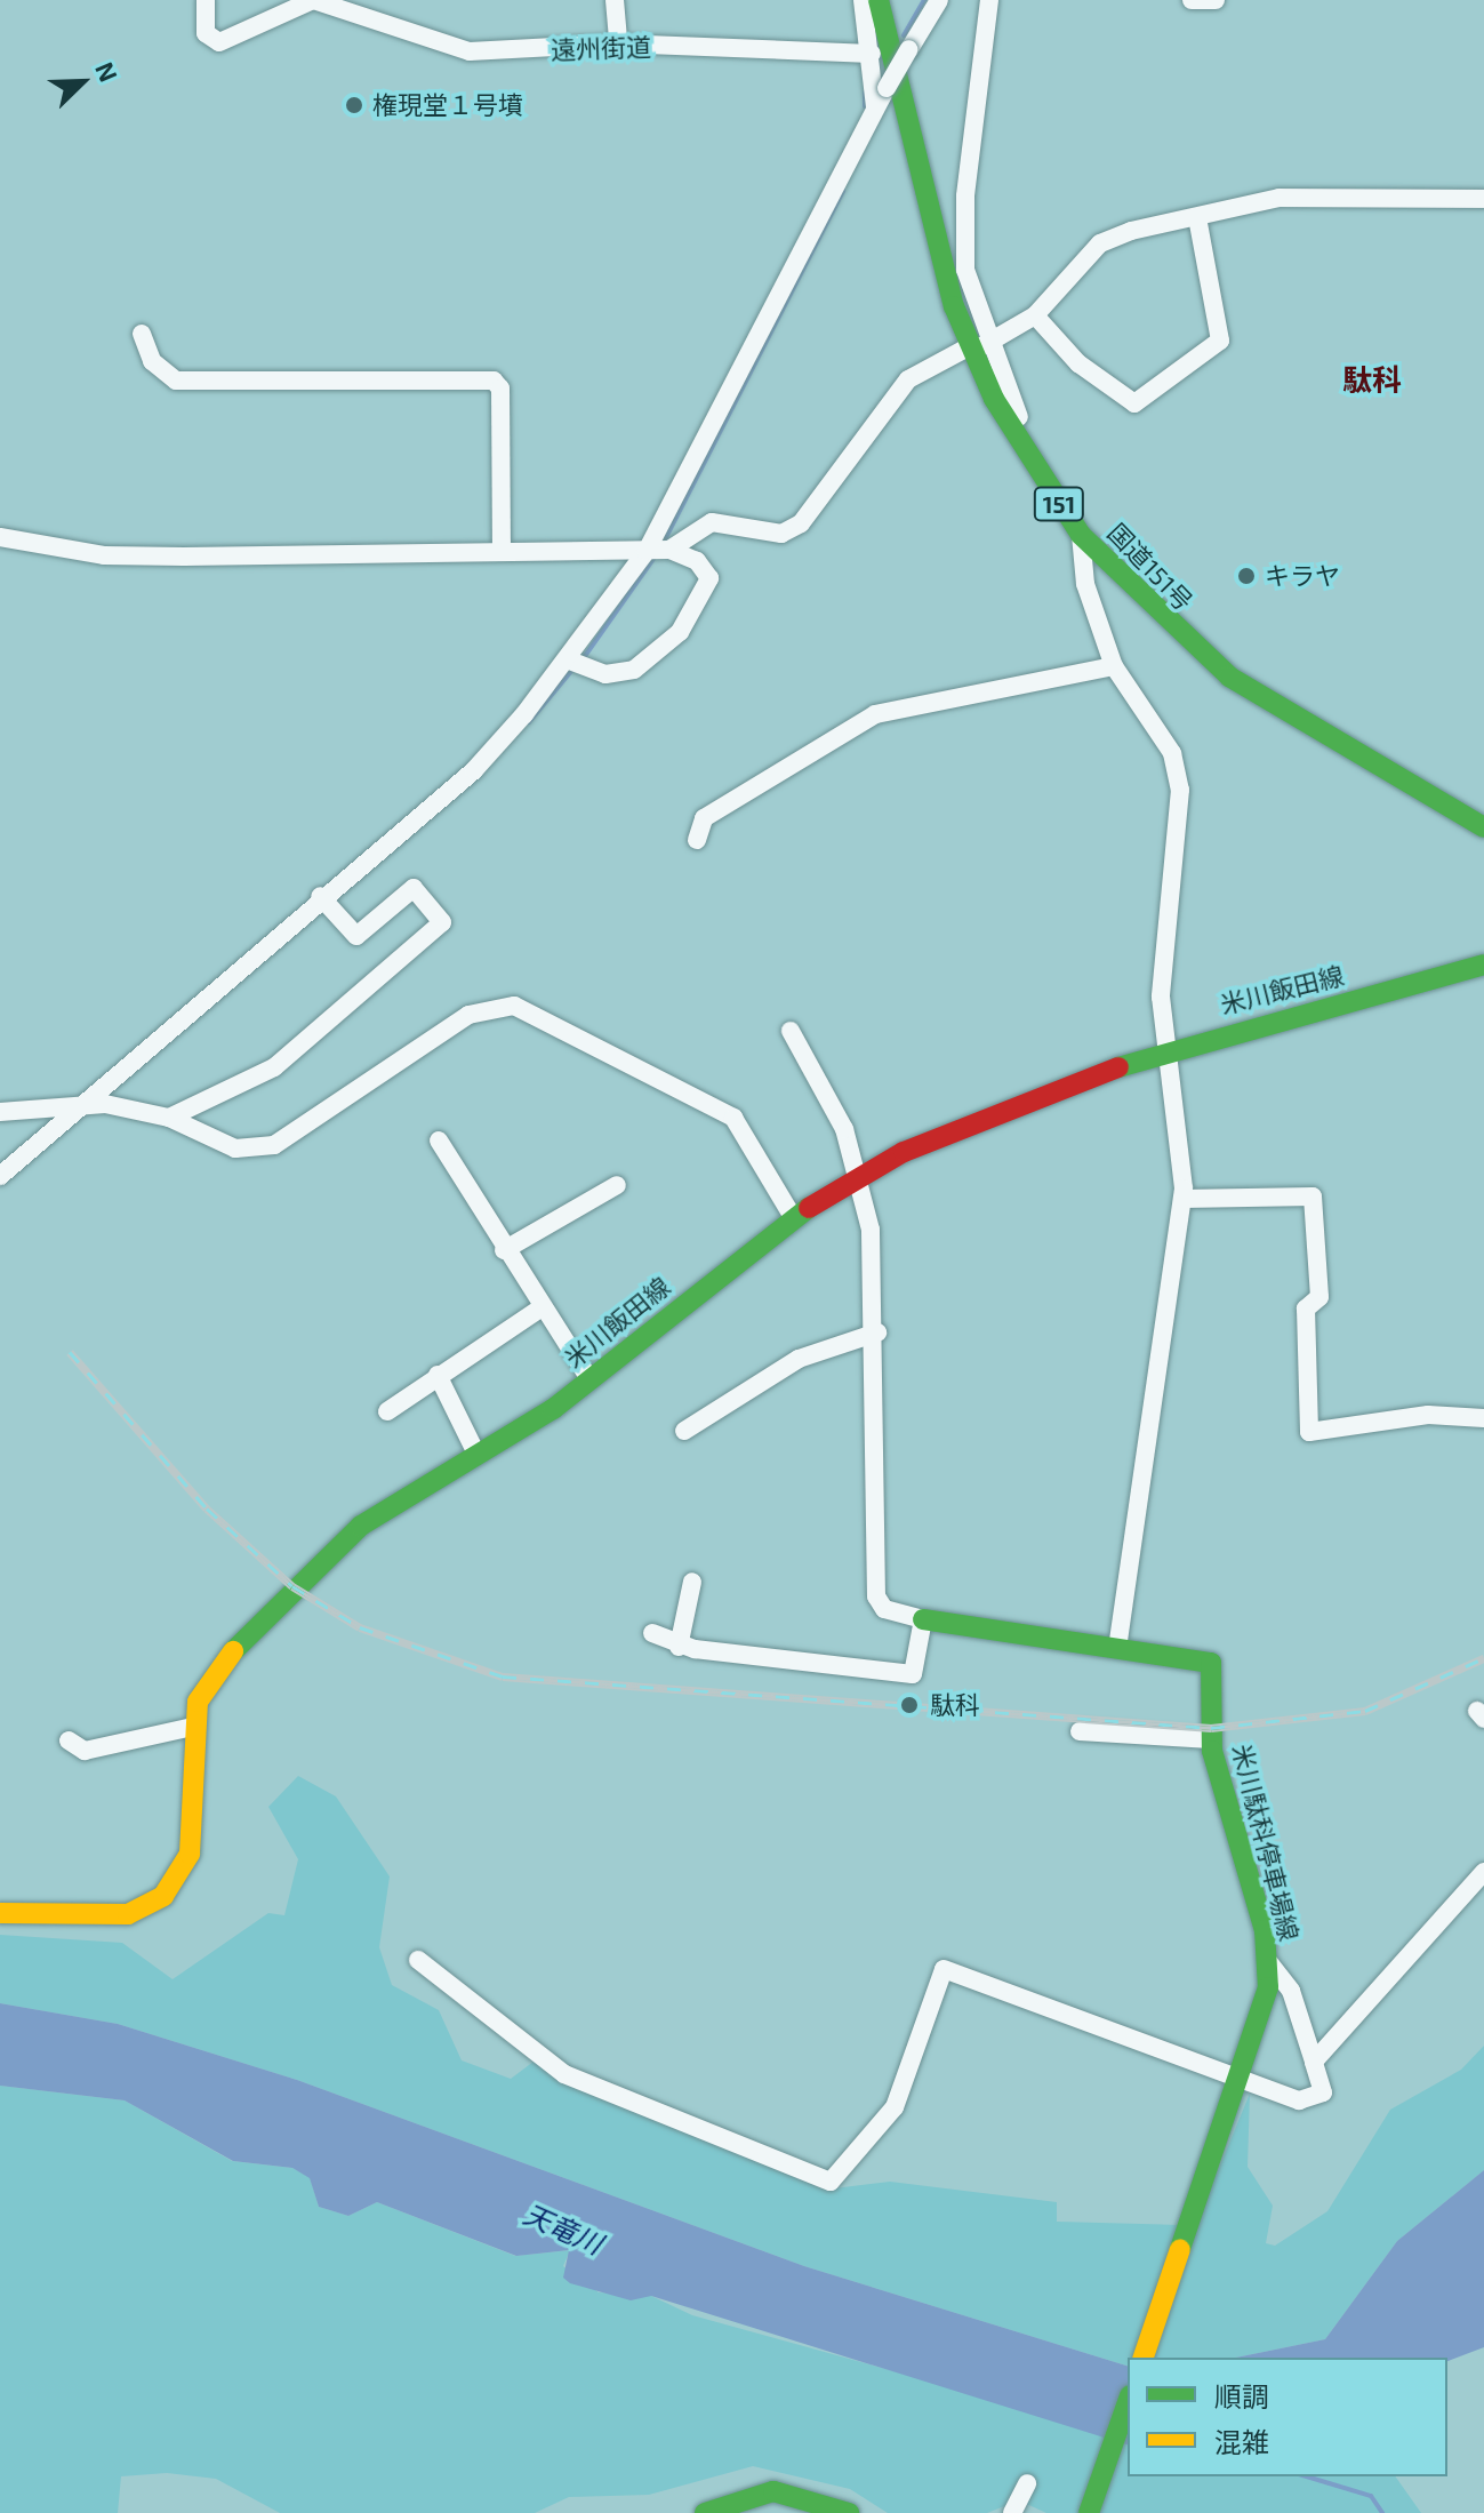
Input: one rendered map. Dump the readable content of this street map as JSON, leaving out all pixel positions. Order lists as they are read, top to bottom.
{
  "streets": {
    "main road": [
      "151",
      "国道151号",
      "米川飯田線",
      "米川駄科停車場線"
    ],
    "street": ["遠州街道"]
  },
  "districts": ["駄科"],
  "water": ["天竜川"],
  "places": ["権現堂１号墳", "キラヤ", "駄科"],
  "legend": ["順調", "混雑"],
  "north": "top right"
}
